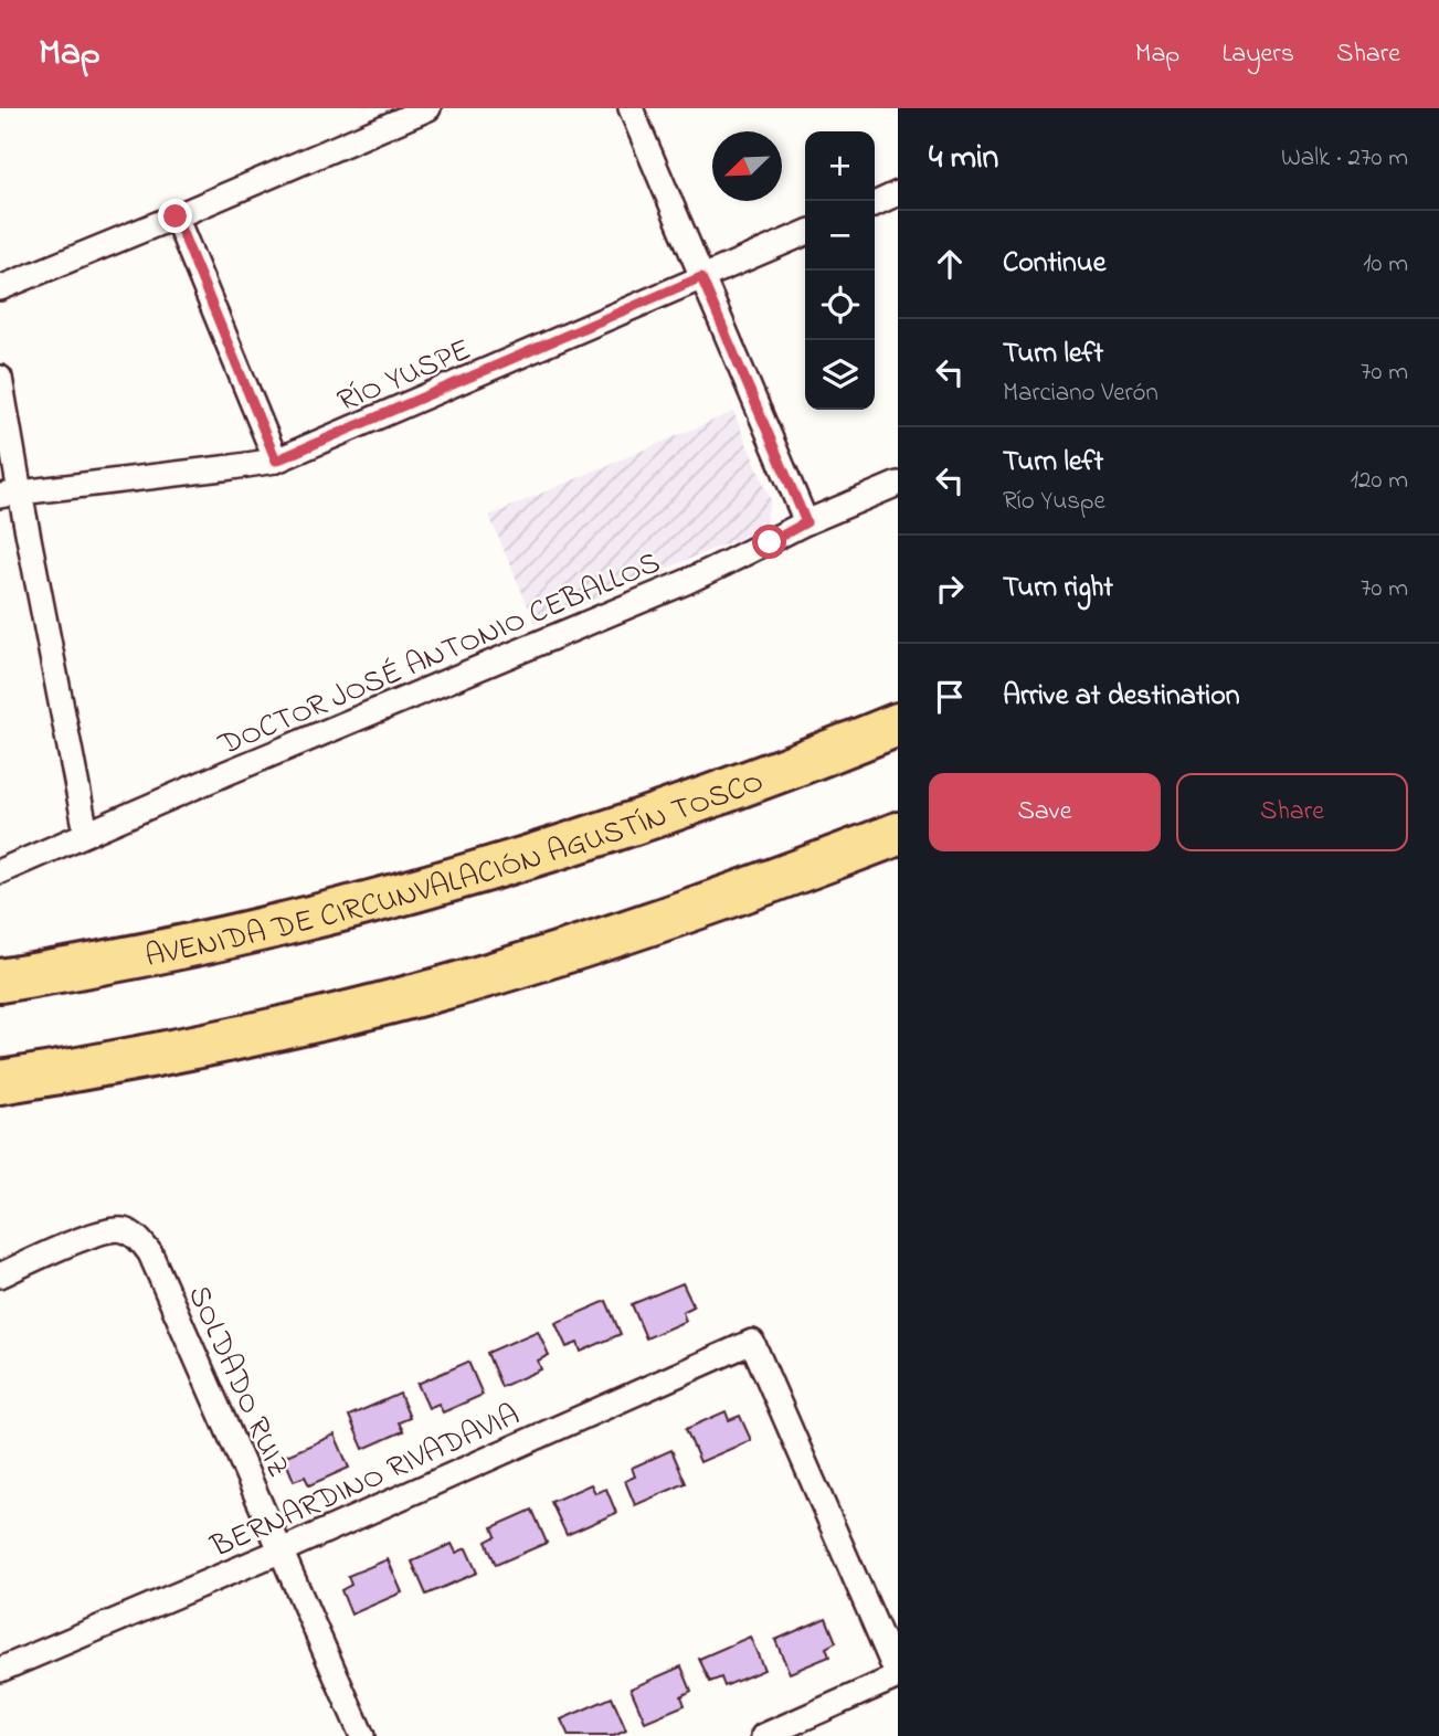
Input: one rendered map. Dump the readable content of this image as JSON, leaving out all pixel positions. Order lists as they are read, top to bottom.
{
  "streets": {
    "highway": ["AVENIDA DE CIRCUNVALACIÓN AGUSTÍN TOSCO"],
    "street": [
      "RÍO YUSPE",
      "DOCTOR JOSÉ ANTONIO CEBALLOS",
      "SOLDADO RUIZ",
      "BERNARDINO RIVADAVIA"
    ]
  },
  "crossings": [
    ["SOLDADO RUIZ", "BERNARDINO RIVADAVIA"]
  ],
  "north": "bottom left",
  "page": {
    "header": "Map",
    "nav": ["Map", "Layers", "Share"],
    "heading": ["4 min", "Walk · 270 m"],
    "map_buttons": ["+", "−"],
    "list": [
      ["Continue", "10 m"],
      ["Turn left", "Marciano Verón", "70 m"],
      ["Turn left", "Río Yuspe", "120 m"],
      ["Turn right", "70 m"],
      "Arrive at destination"
    ],
    "buttons": ["Save", "Share"]
  }
}
